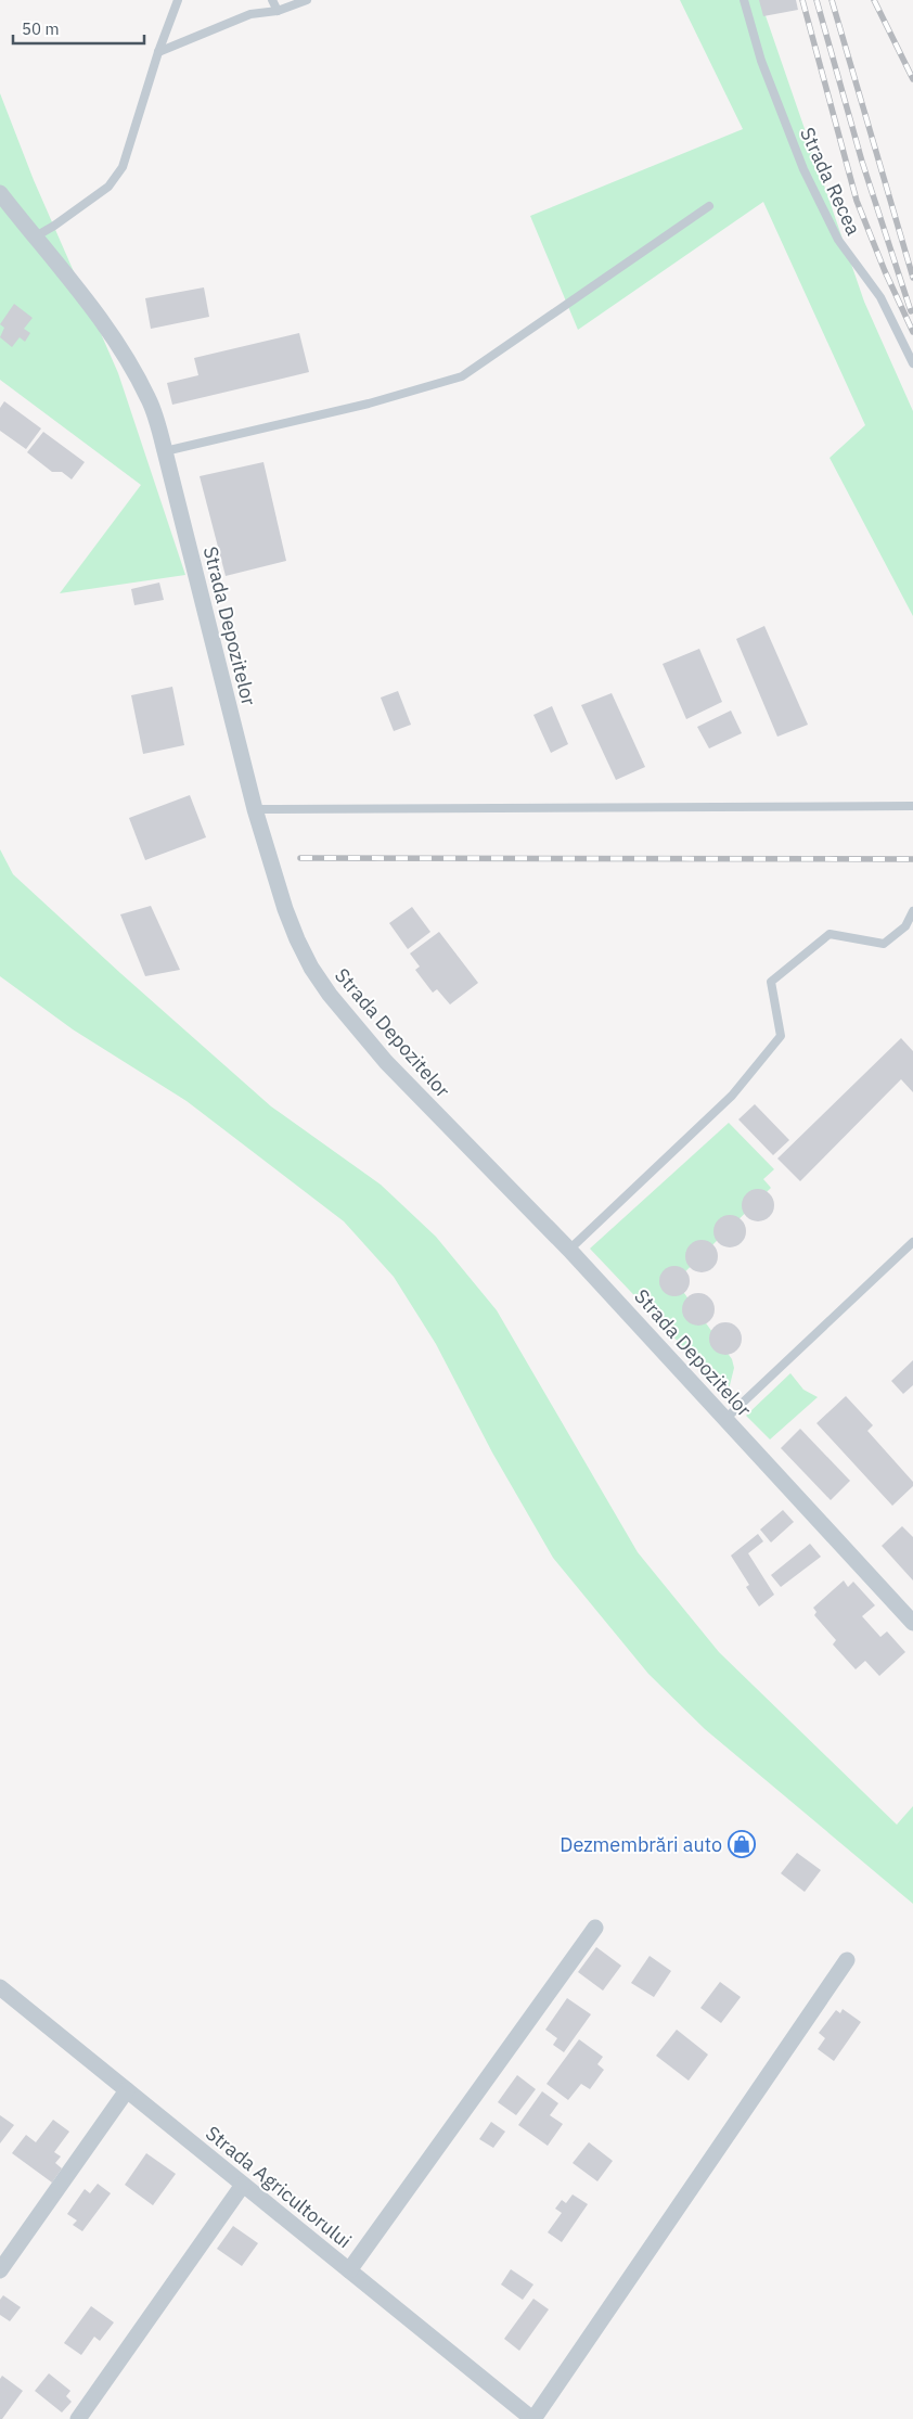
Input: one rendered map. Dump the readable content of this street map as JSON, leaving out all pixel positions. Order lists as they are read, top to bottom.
{
  "streets": {
    "street": ["Strada Depozitelor", "Strada Agricultorului"],
    "lane": ["Strada Recea"]
  },
  "places": {
    "shop": ["Dezmembrări auto"]
  },
  "scale_bar": "50 m"
}
